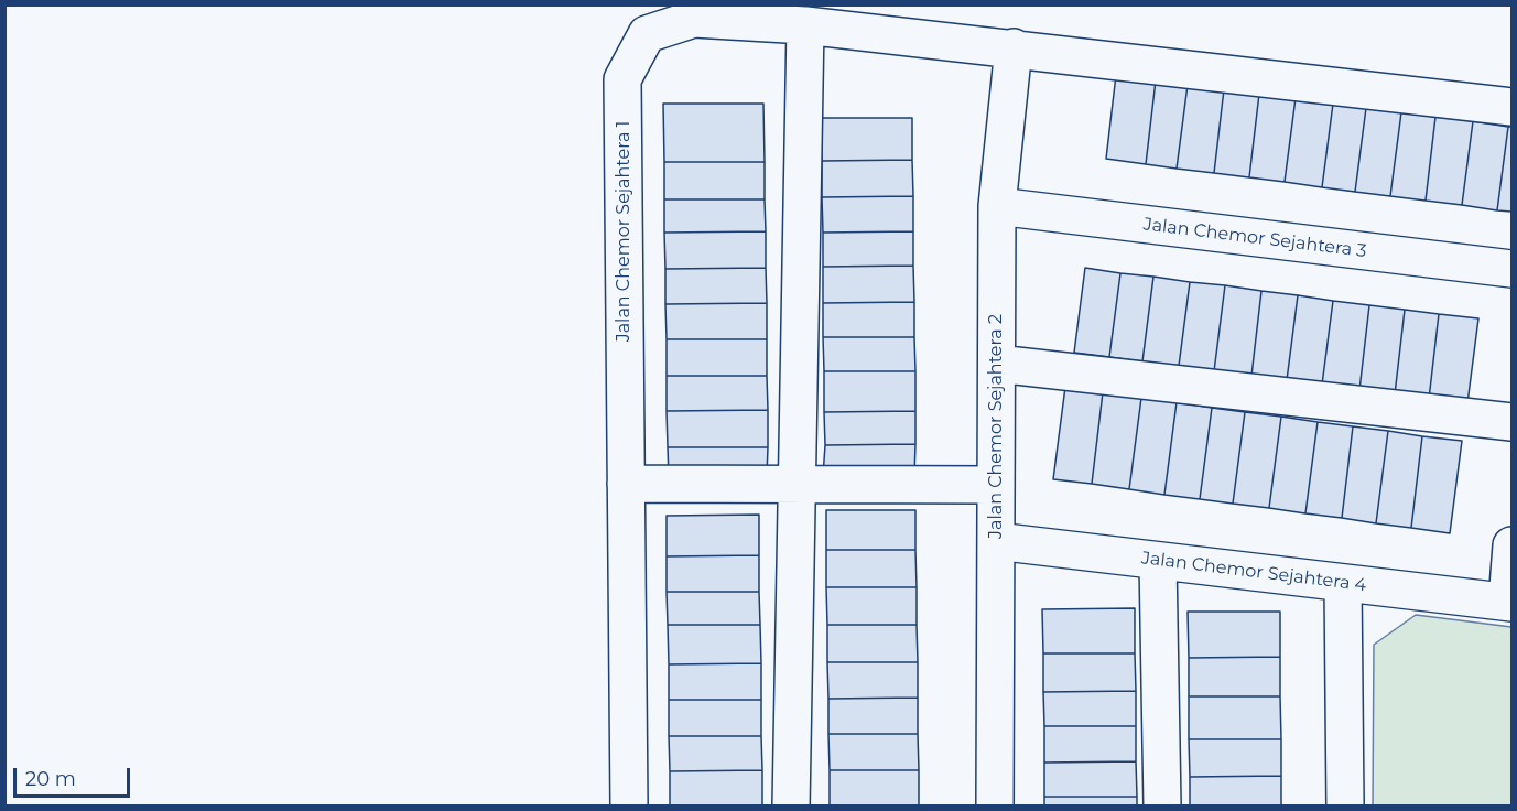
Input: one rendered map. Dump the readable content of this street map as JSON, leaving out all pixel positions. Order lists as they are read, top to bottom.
{
  "streets": {
    "street": [
      "Jalan Chemor Sejahtera 1",
      "Jalan Chemor Sejahtera 3",
      "Jalan Chemor Sejahtera 2",
      "Jalan Chemor Sejahtera 4"
    ]
  },
  "crossings": [
    ["Jalan Chemor Sejahtera 1", "Jalan Chemor Sejahtera 2"],
    ["Jalan Chemor Sejahtera 3", "Jalan Chemor Sejahtera 2"],
    ["Jalan Chemor Sejahtera 2", "Jalan Chemor Sejahtera 4"]
  ],
  "scale_bar": "20 m"
}
